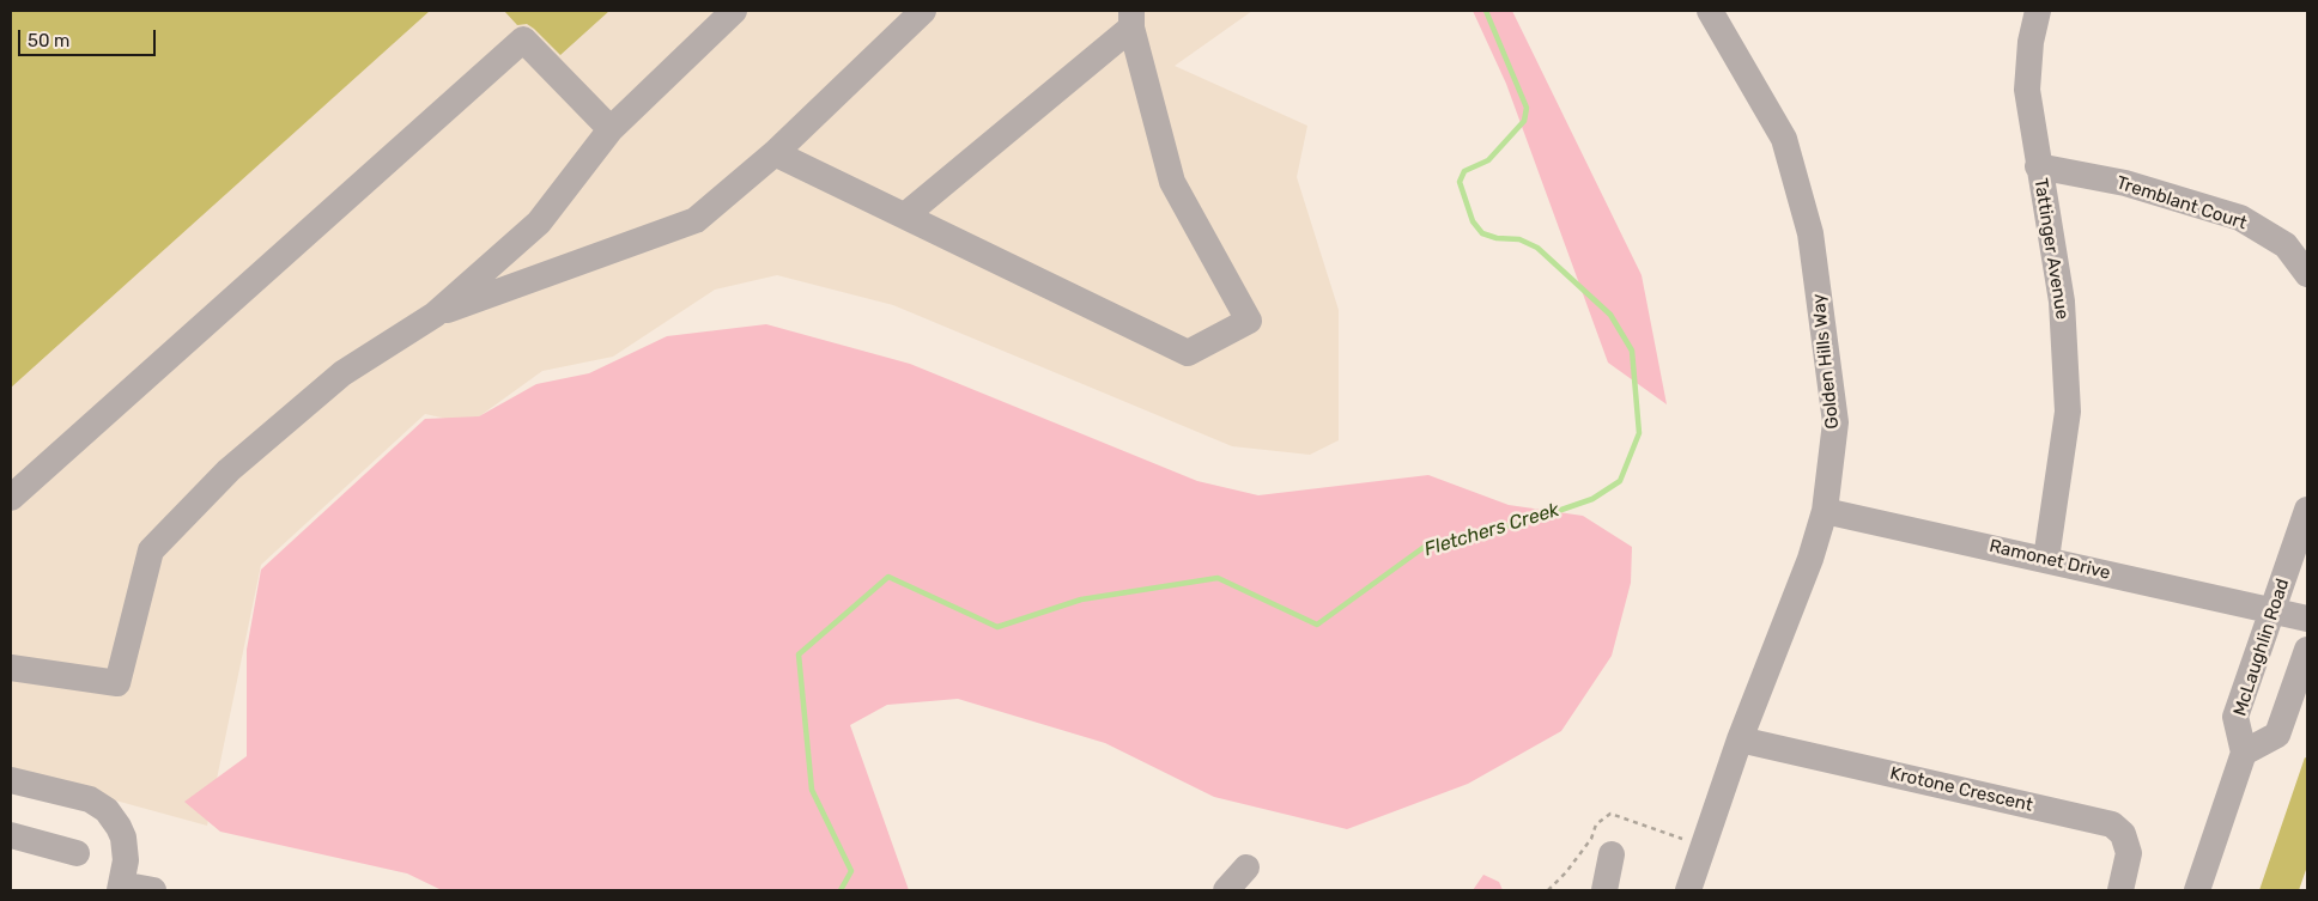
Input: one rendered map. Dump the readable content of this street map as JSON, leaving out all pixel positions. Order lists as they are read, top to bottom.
{
  "streets": {
    "street": [
      "Tremblant Court",
      "Tattinger Avenue",
      "Golden Hills Way",
      "Ramonet Drive",
      "McLaughlin Road",
      "Krotone Crescent"
    ]
  },
  "crossings": [
    ["Tremblant Court", "Tattinger Avenue"],
    ["Tattinger Avenue", "Ramonet Drive"],
    ["Golden Hills Way", "Ramonet Drive"],
    ["Golden Hills Way", "Krotone Crescent"],
    ["Ramonet Drive", "McLaughlin Road"]
  ],
  "water": ["Fletchers Creek"],
  "scale_bar": "50 m"
}
